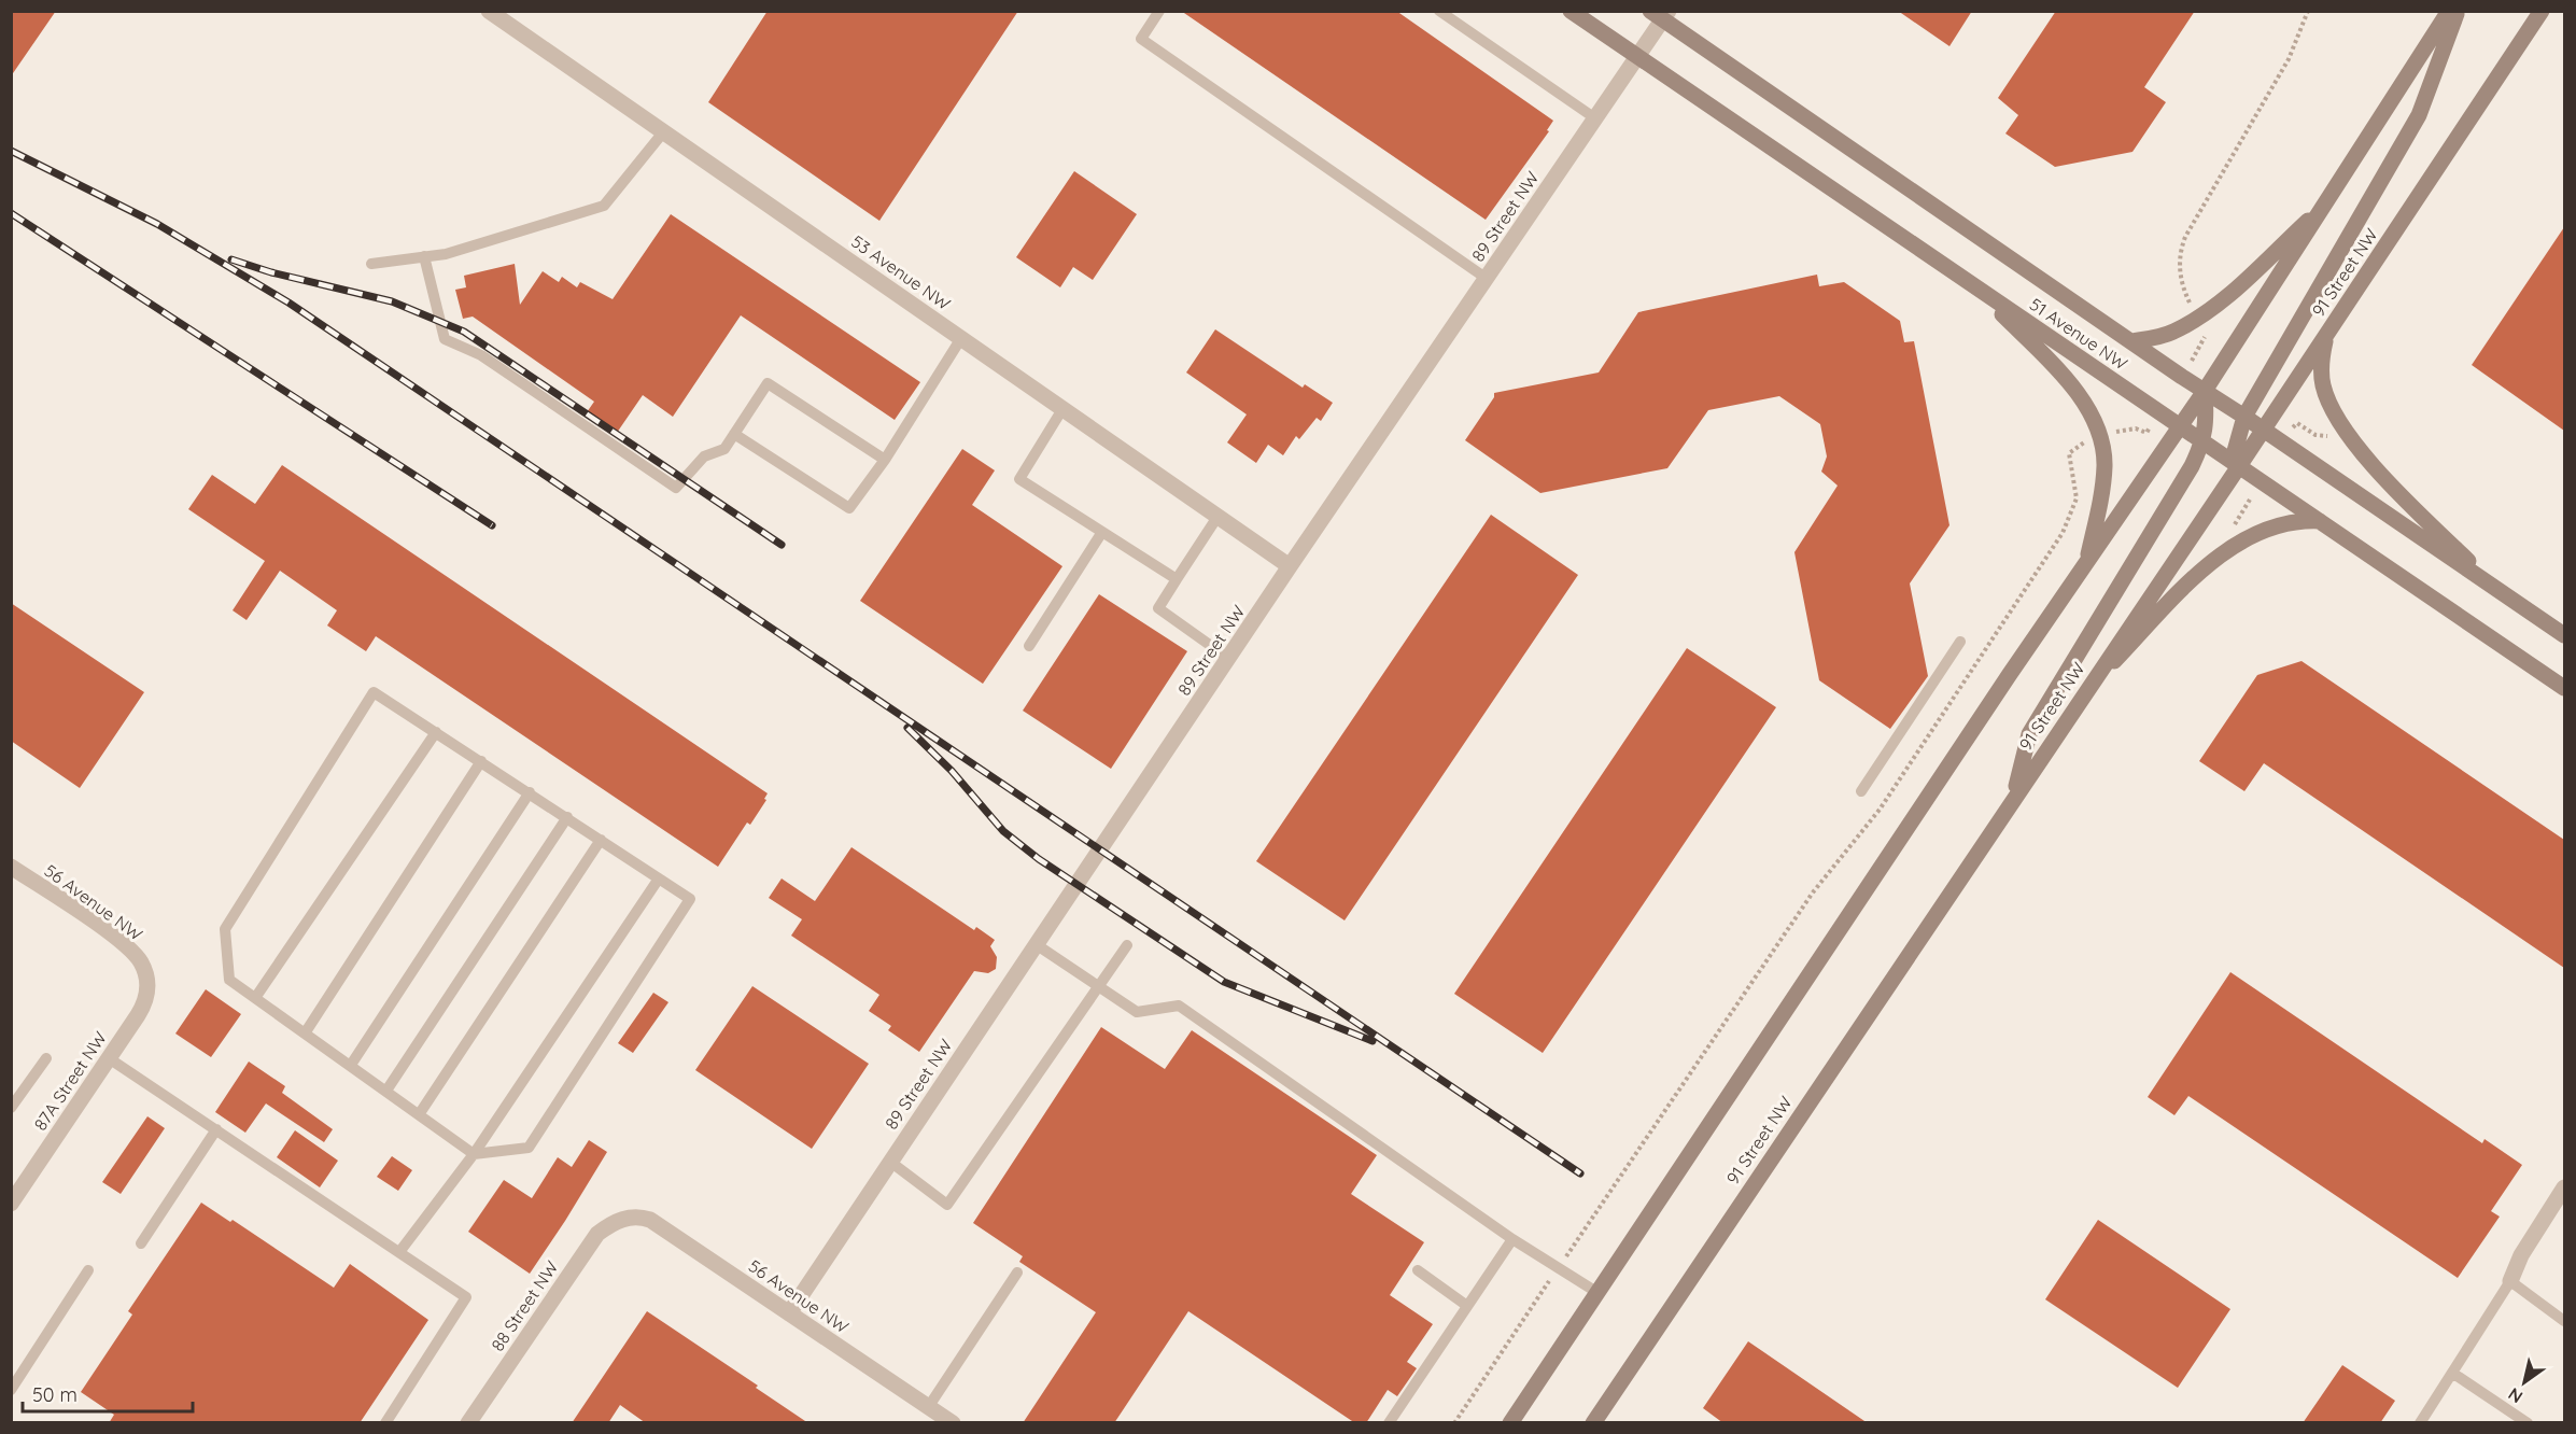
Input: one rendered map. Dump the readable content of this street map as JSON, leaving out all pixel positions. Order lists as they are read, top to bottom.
{
  "streets": {
    "main road": ["91 Street NW", "51 Avenue NW"],
    "street": [
      "89 Street NW",
      "53 Avenue NW",
      "56 Avenue NW",
      "87A Street NW",
      "88 Street NW"
    ]
  },
  "crossings": [
    ["89 Street NW", "53 Avenue NW"],
    ["89 Street NW", "51 Avenue NW"],
    ["89 Street NW", "56 Avenue NW"],
    ["91 Street NW", "51 Avenue NW"],
    ["56 Avenue NW", "87A Street NW"],
    ["56 Avenue NW", "88 Street NW"]
  ],
  "scale_bar": "50 m",
  "north": "bottom left"
}
